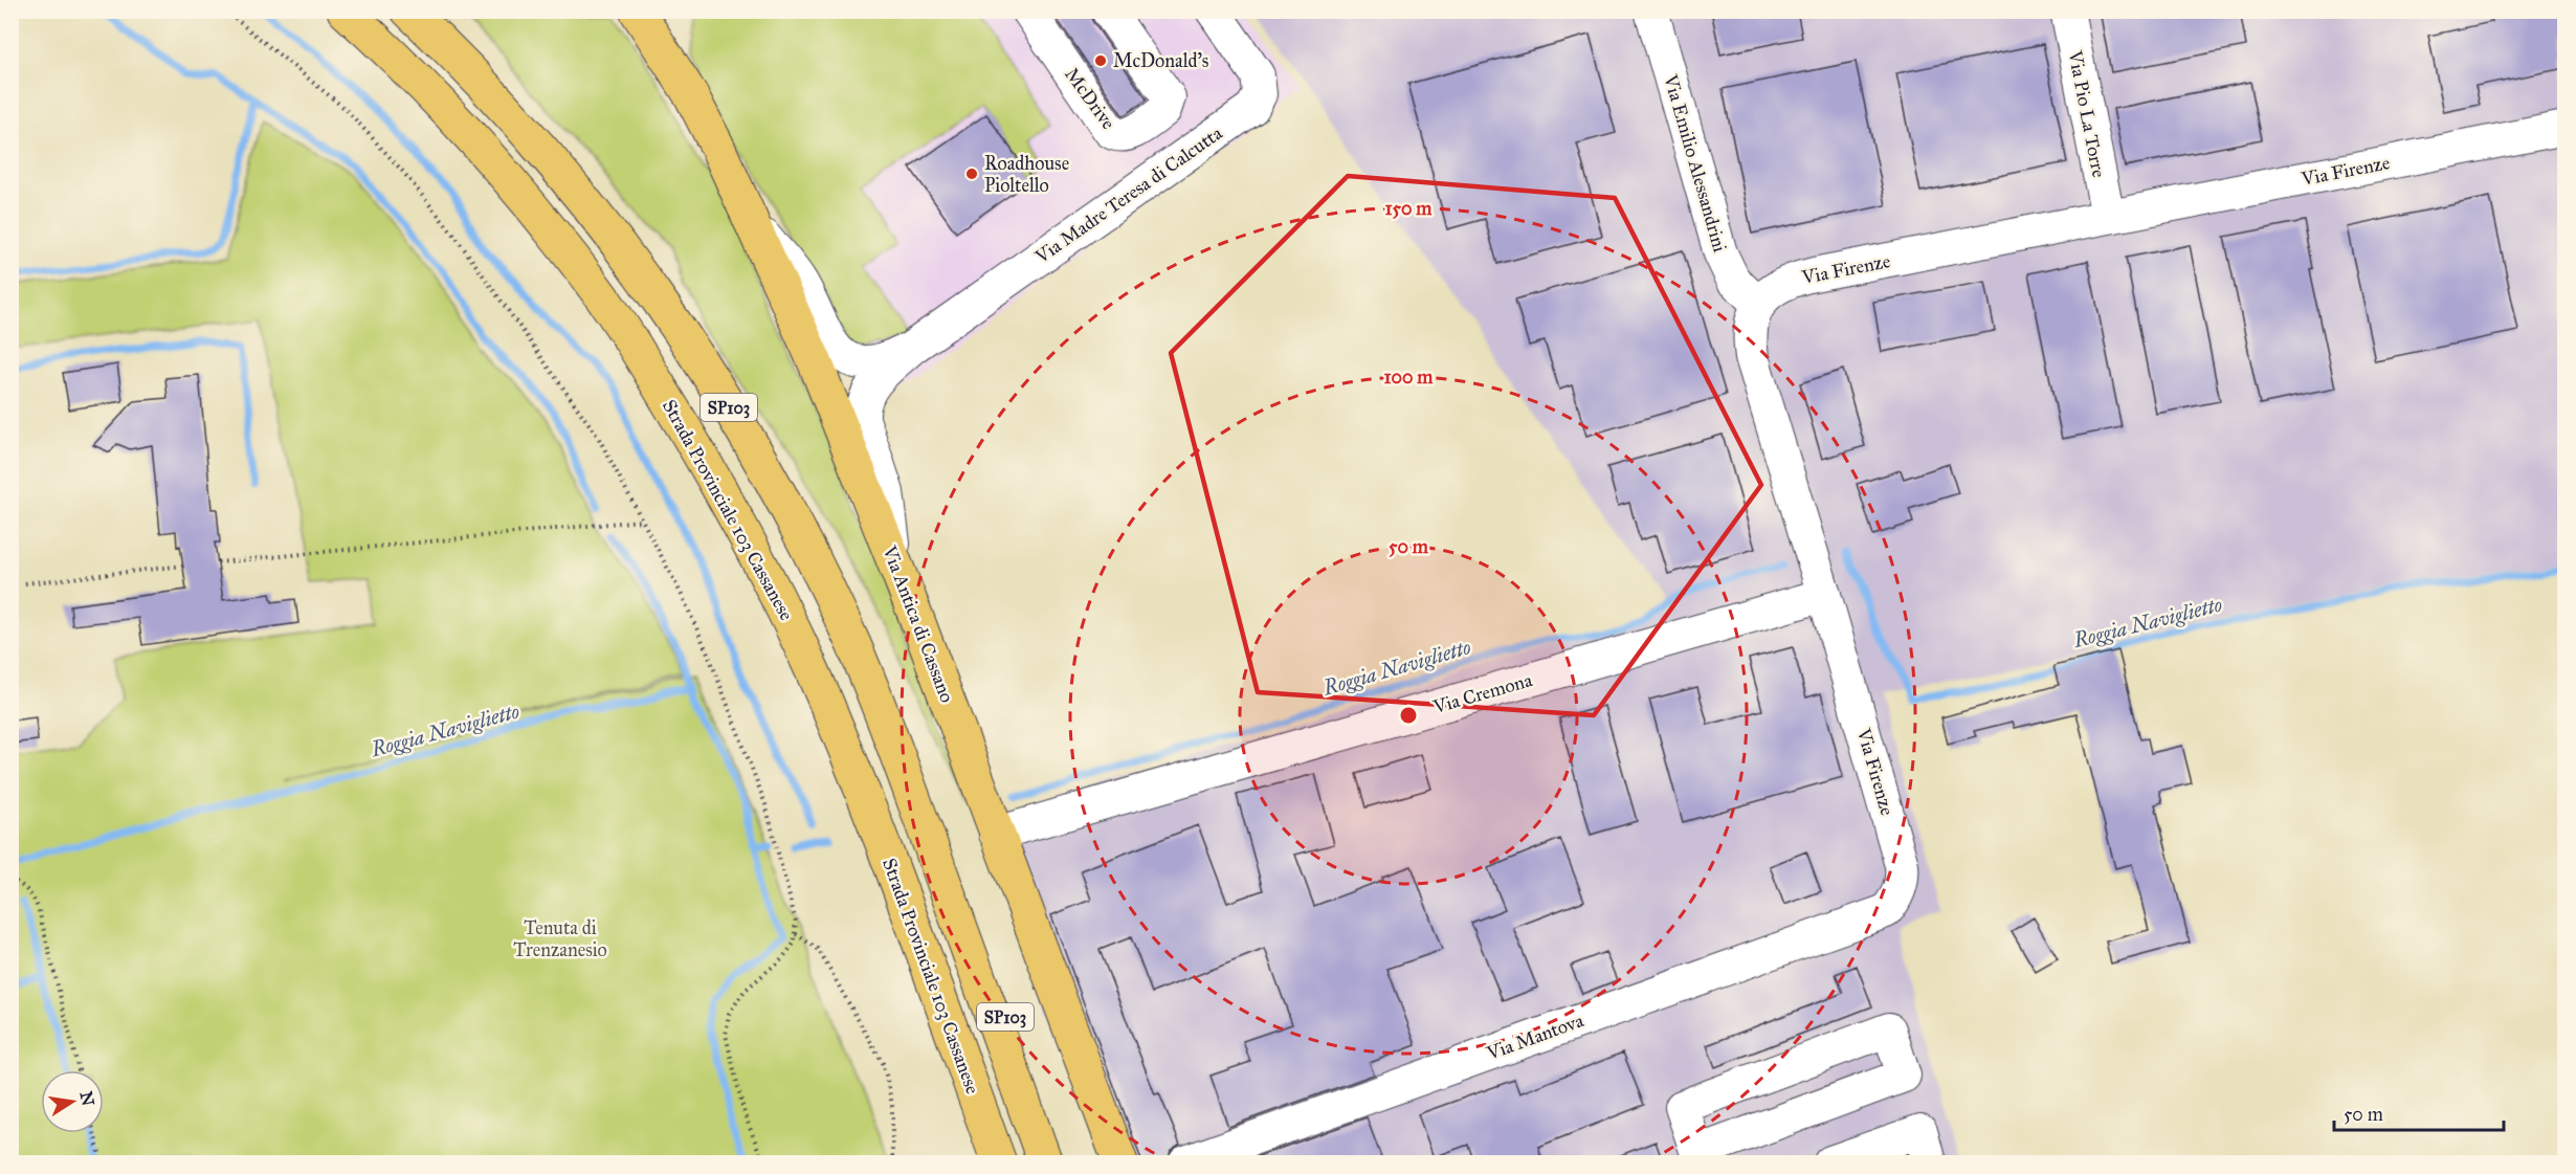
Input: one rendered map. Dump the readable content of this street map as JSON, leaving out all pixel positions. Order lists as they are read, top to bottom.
{
  "streets": {
    "main road": ["SP103", "Strada Provinciale 103 Cassanese", "Via Antica di Cassano"],
    "street": [
      "McDrive",
      "Via Pio La Torre",
      "Via Emilio Alessandrini",
      "Via Firenze",
      "Via Madre Teresa di Calcutta",
      "Via Cremona",
      "Via Mantova"
    ]
  },
  "crossings": [
    ["Via Pio La Torre", "Via Firenze"],
    ["Via Emilio Alessandrini", "Via Firenze"],
    ["Via Firenze", "Via Cremona"],
    ["Via Firenze", "Via Mantova"],
    ["Via Madre Teresa di Calcutta", "Via Antica di Cassano"],
    ["SP103", "Strada Provinciale 103 Cassanese"],
    ["Via Antica di Cassano", "Via Cremona"]
  ],
  "water": ["Roggia Naviglietto"],
  "parks": ["Tenuta di Trenzanesio"],
  "places": ["McDonald's", "Roadhouse Pioltello"],
  "scale_bar": "50 m",
  "north": "right",
  "rings": ["150 m", "100 m", "50 m"]
}
